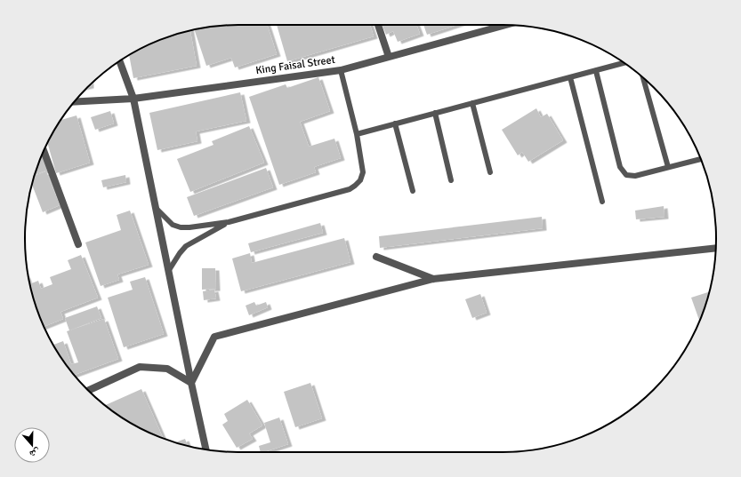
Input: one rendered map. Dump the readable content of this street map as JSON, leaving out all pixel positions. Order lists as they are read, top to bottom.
{
  "streets": {
    "street": ["King Faisal Street"]
  },
  "north": "bottom"
}
